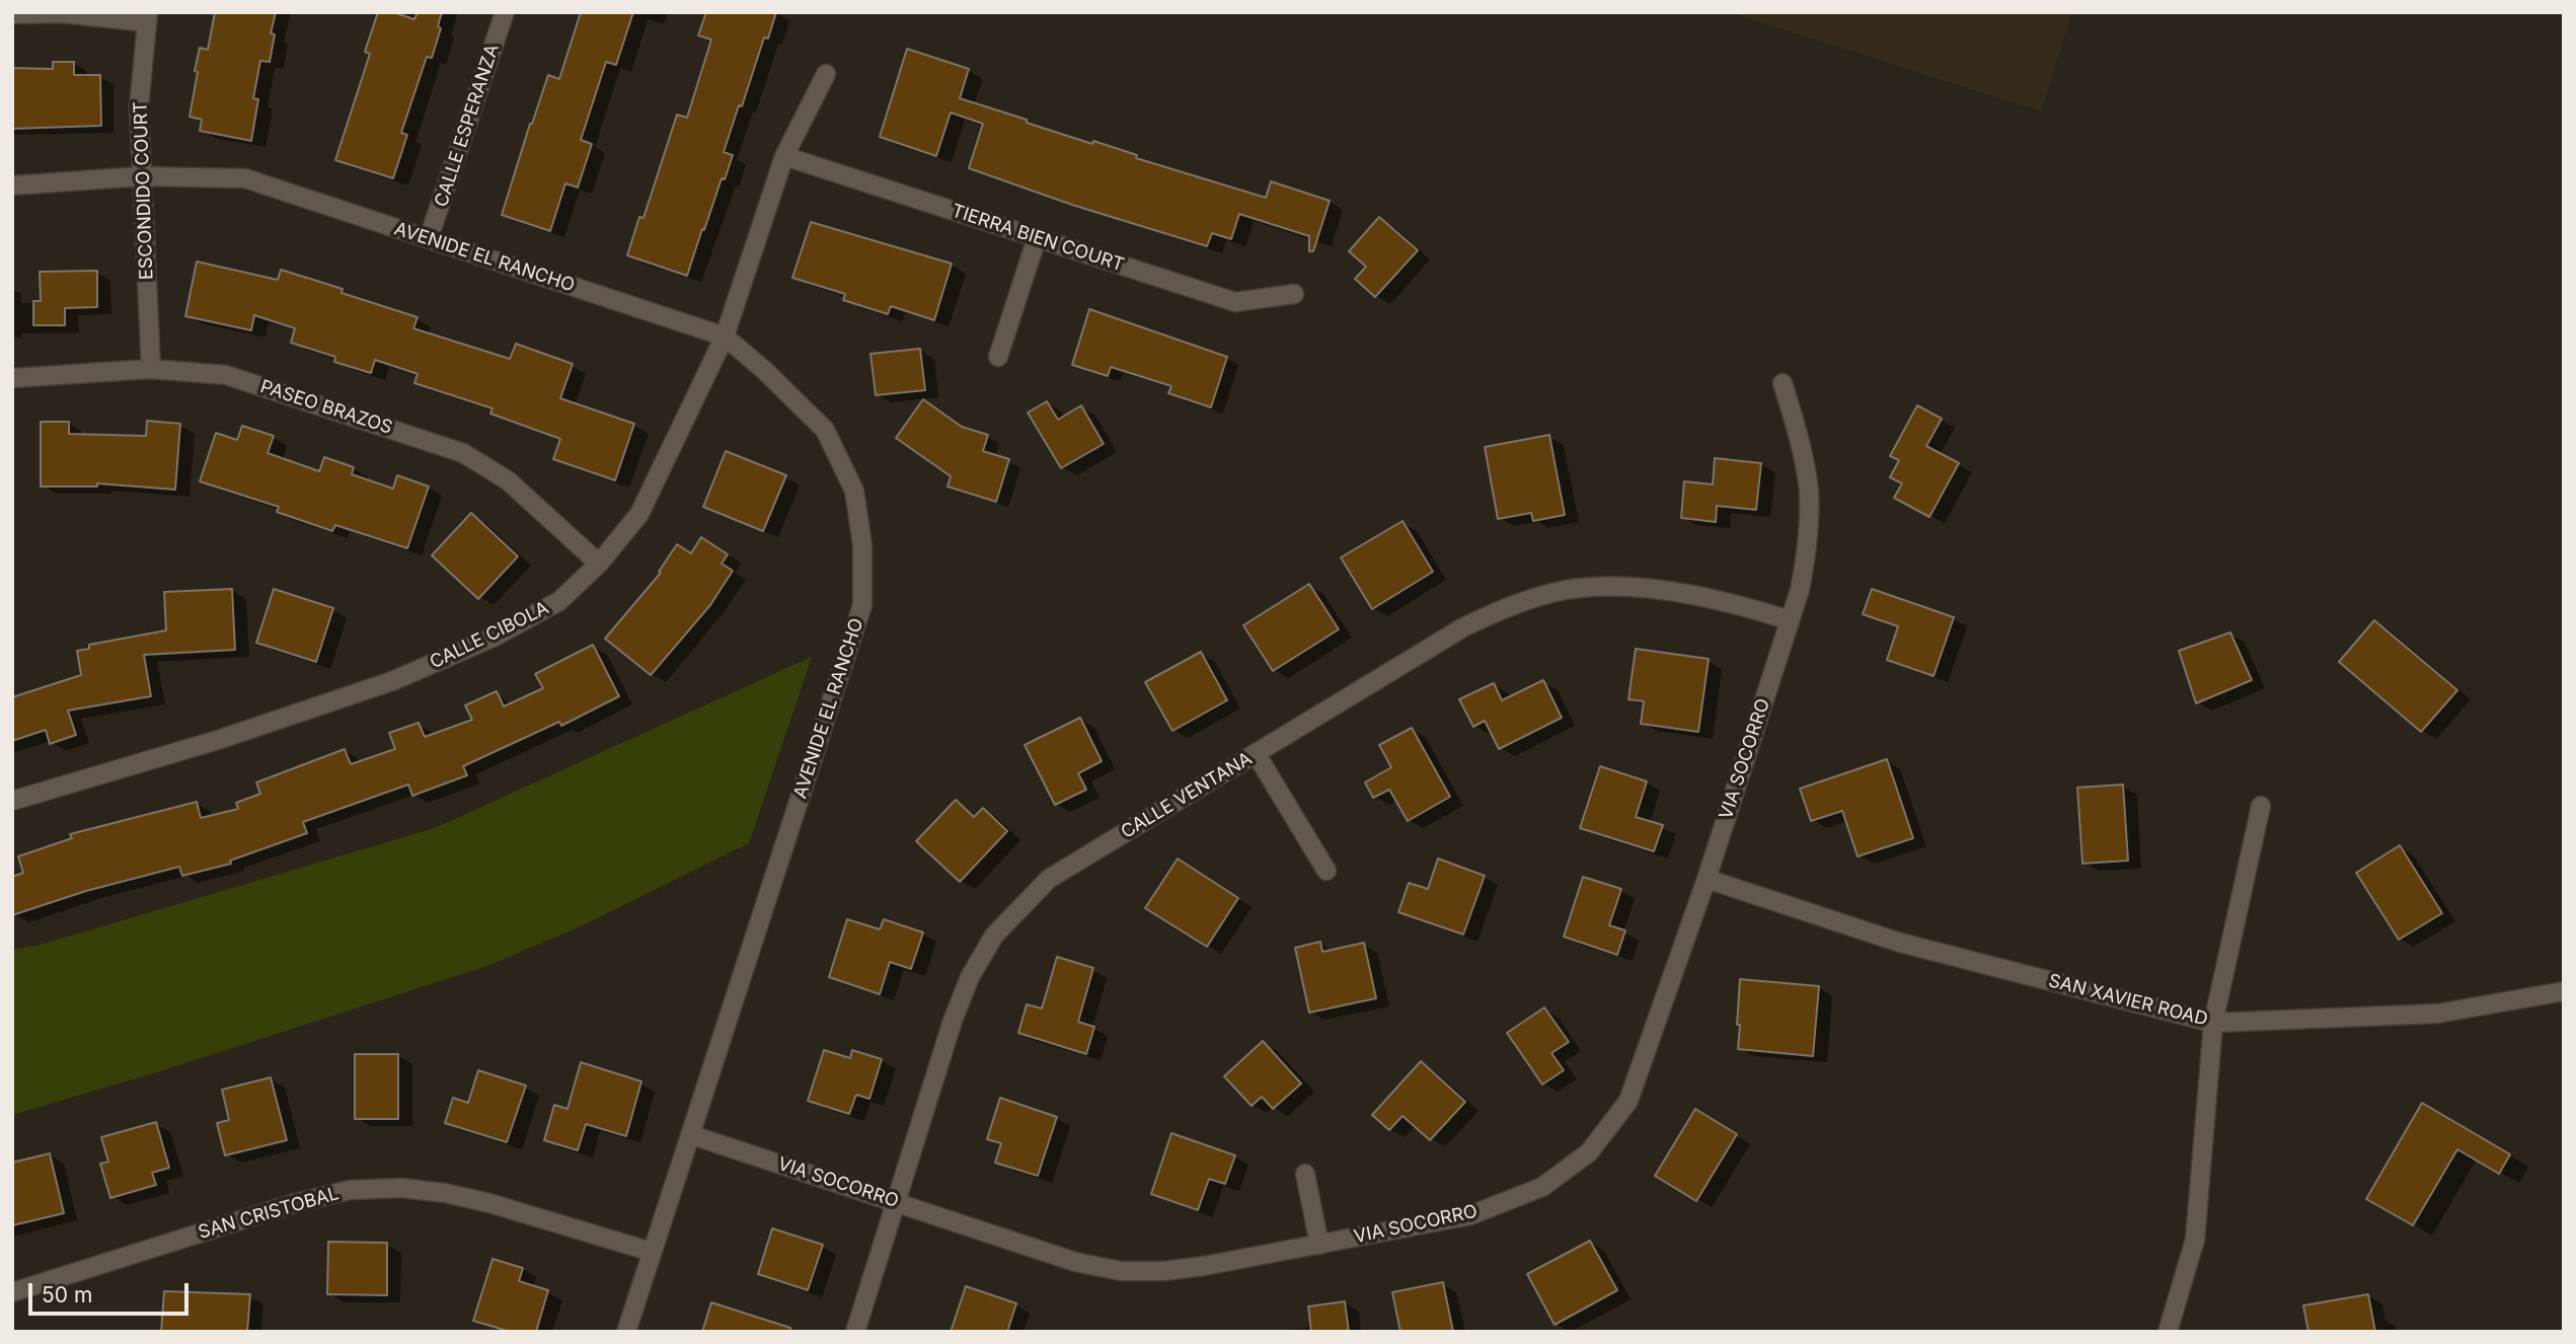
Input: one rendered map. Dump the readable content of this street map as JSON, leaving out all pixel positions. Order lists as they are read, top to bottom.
{
  "streets": {
    "street": [
      "CALLE ESPERANZA",
      "ESCONDIDO COURT",
      "TIERRA BIEN COURT",
      "AVENIDE EL RANCHO",
      "PASEO BRAZOS",
      "CALLE CIBOLA",
      "VIA SOCORRO",
      "CALLE VENTANA",
      "SAN XAVIER ROAD",
      "SAN CRISTOBAL"
    ]
  },
  "crossings": [
    ["CALLE ESPERANZA", "AVENIDE EL RANCHO"],
    ["ESCONDIDO COURT", "AVENIDE EL RANCHO"],
    ["ESCONDIDO COURT", "PASEO BRAZOS"],
    ["TIERRA BIEN COURT", "CALLE CIBOLA"],
    ["AVENIDE EL RANCHO", "CALLE CIBOLA"],
    ["AVENIDE EL RANCHO", "VIA SOCORRO"],
    ["AVENIDE EL RANCHO", "SAN CRISTOBAL"],
    ["PASEO BRAZOS", "CALLE CIBOLA"],
    ["VIA SOCORRO", "CALLE VENTANA"],
    ["VIA SOCORRO", "SAN XAVIER ROAD"]
  ],
  "scale_bar": "50 m"
}
